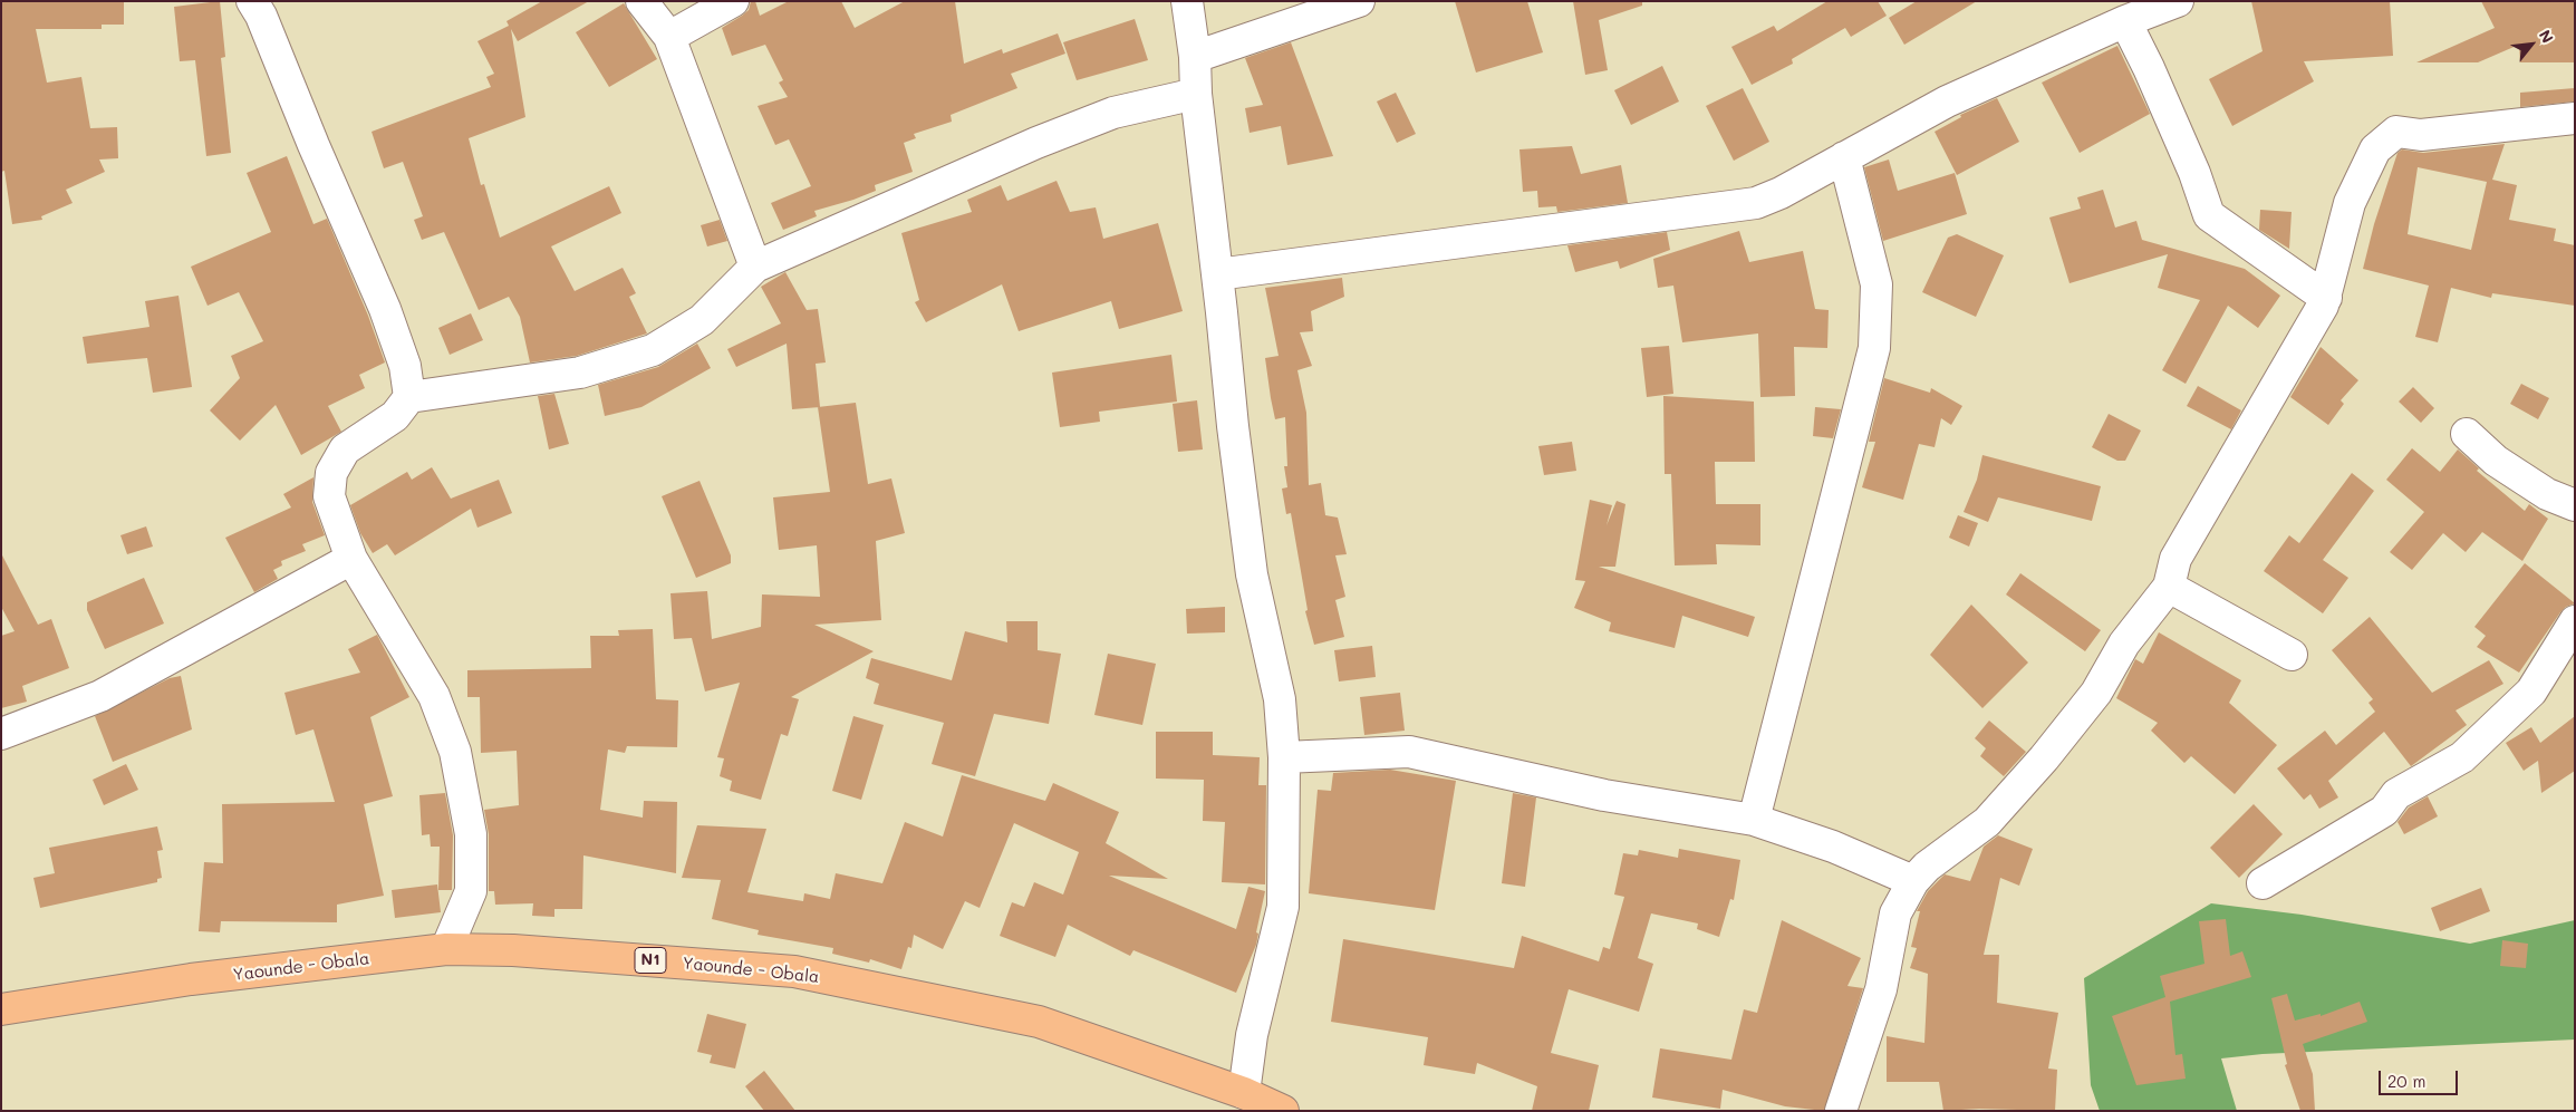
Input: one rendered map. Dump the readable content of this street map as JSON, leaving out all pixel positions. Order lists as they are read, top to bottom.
{
  "streets": {
    "highway": ["N1", "Yaounde - Obala"]
  },
  "scale_bar": "20 m",
  "north": "top right"
}
